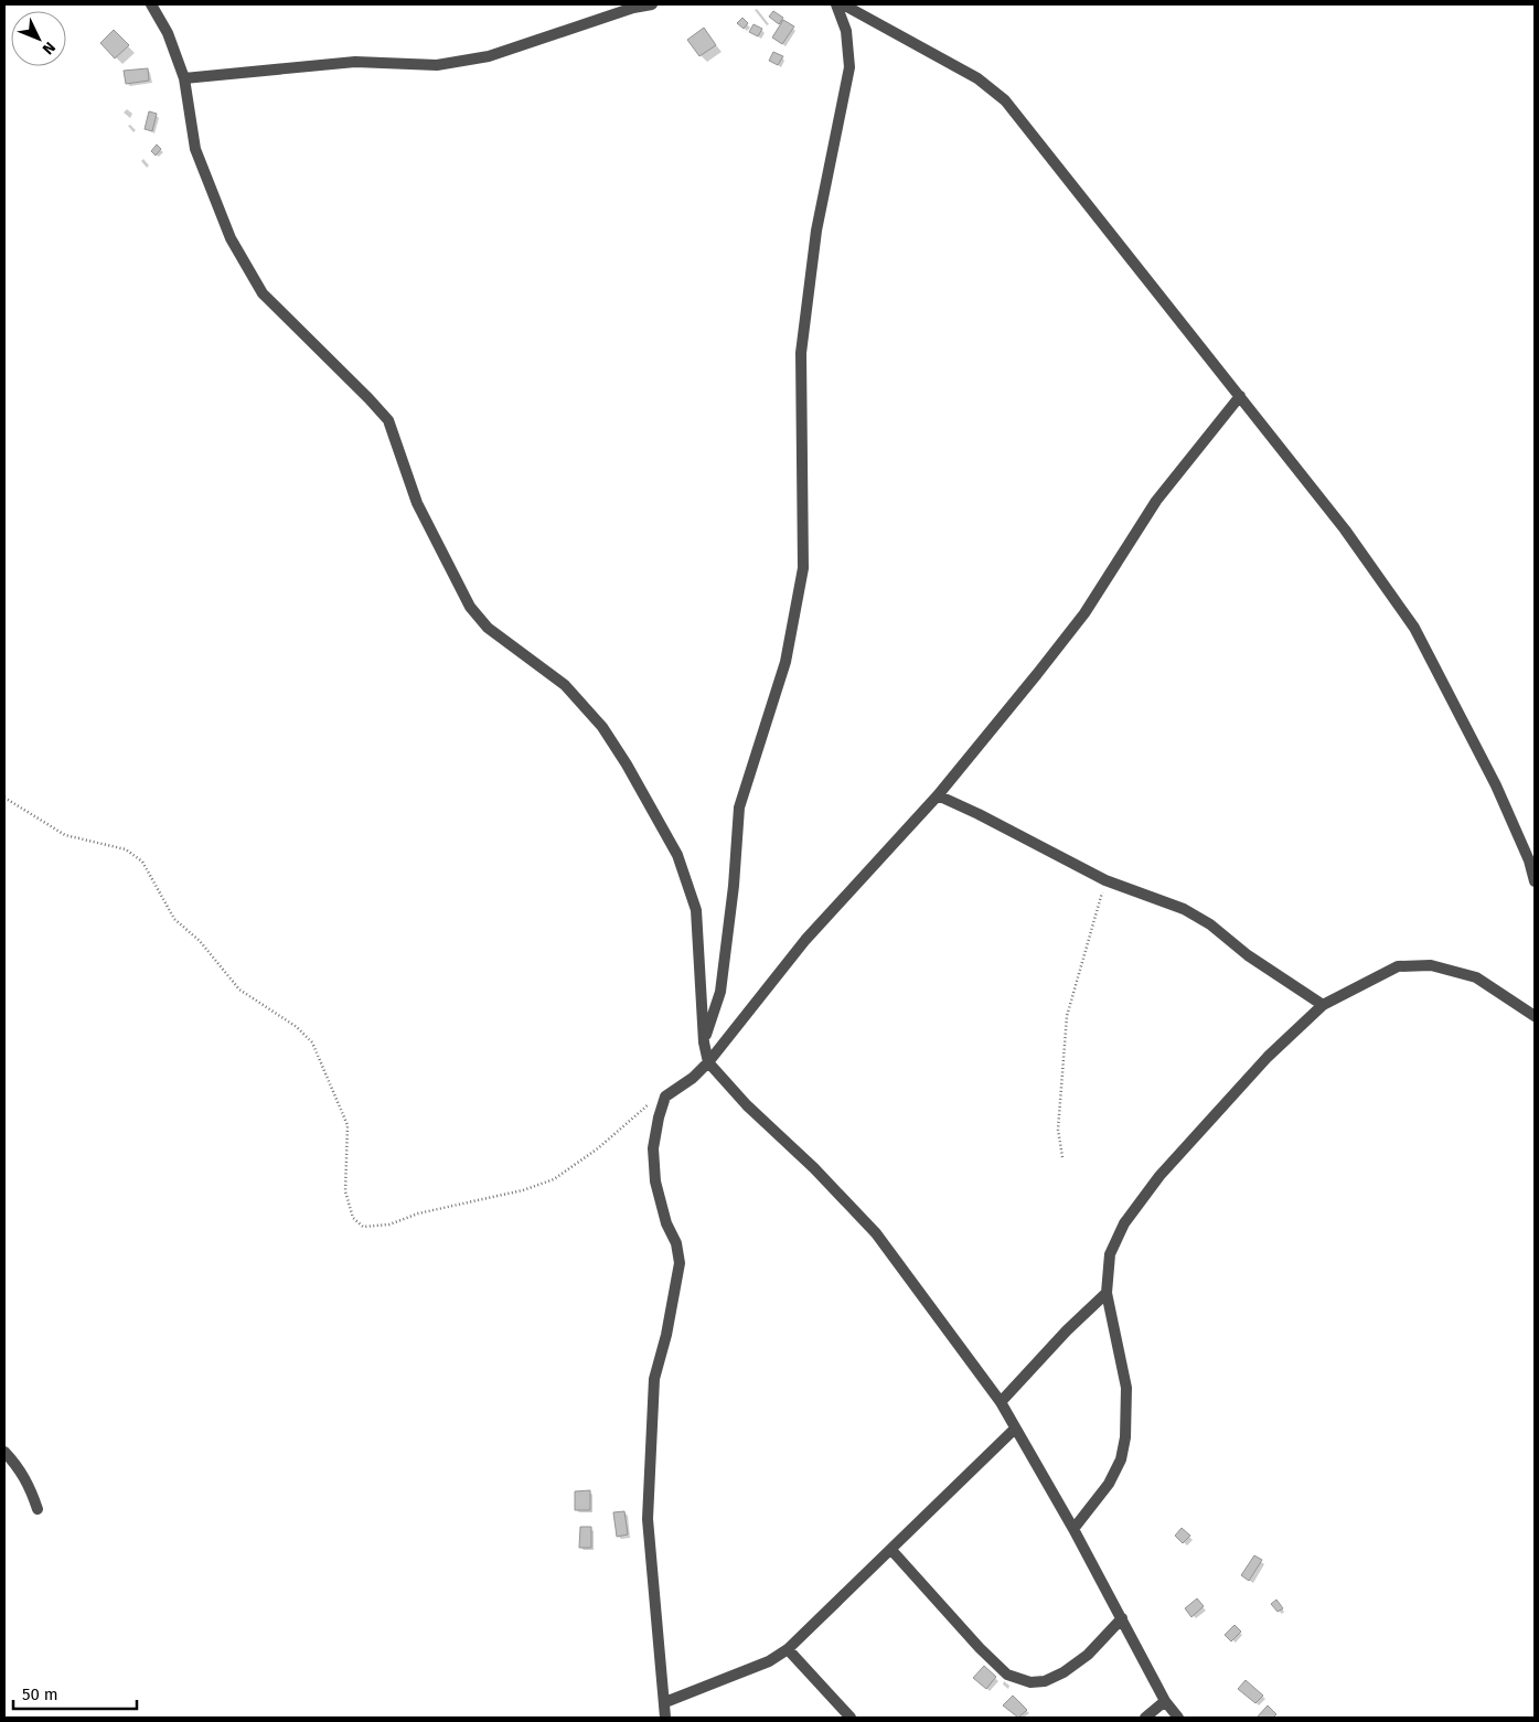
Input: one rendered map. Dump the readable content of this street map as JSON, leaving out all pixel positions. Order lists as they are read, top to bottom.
{
  "scale_bar": "50 m",
  "north": "bottom right"
}
